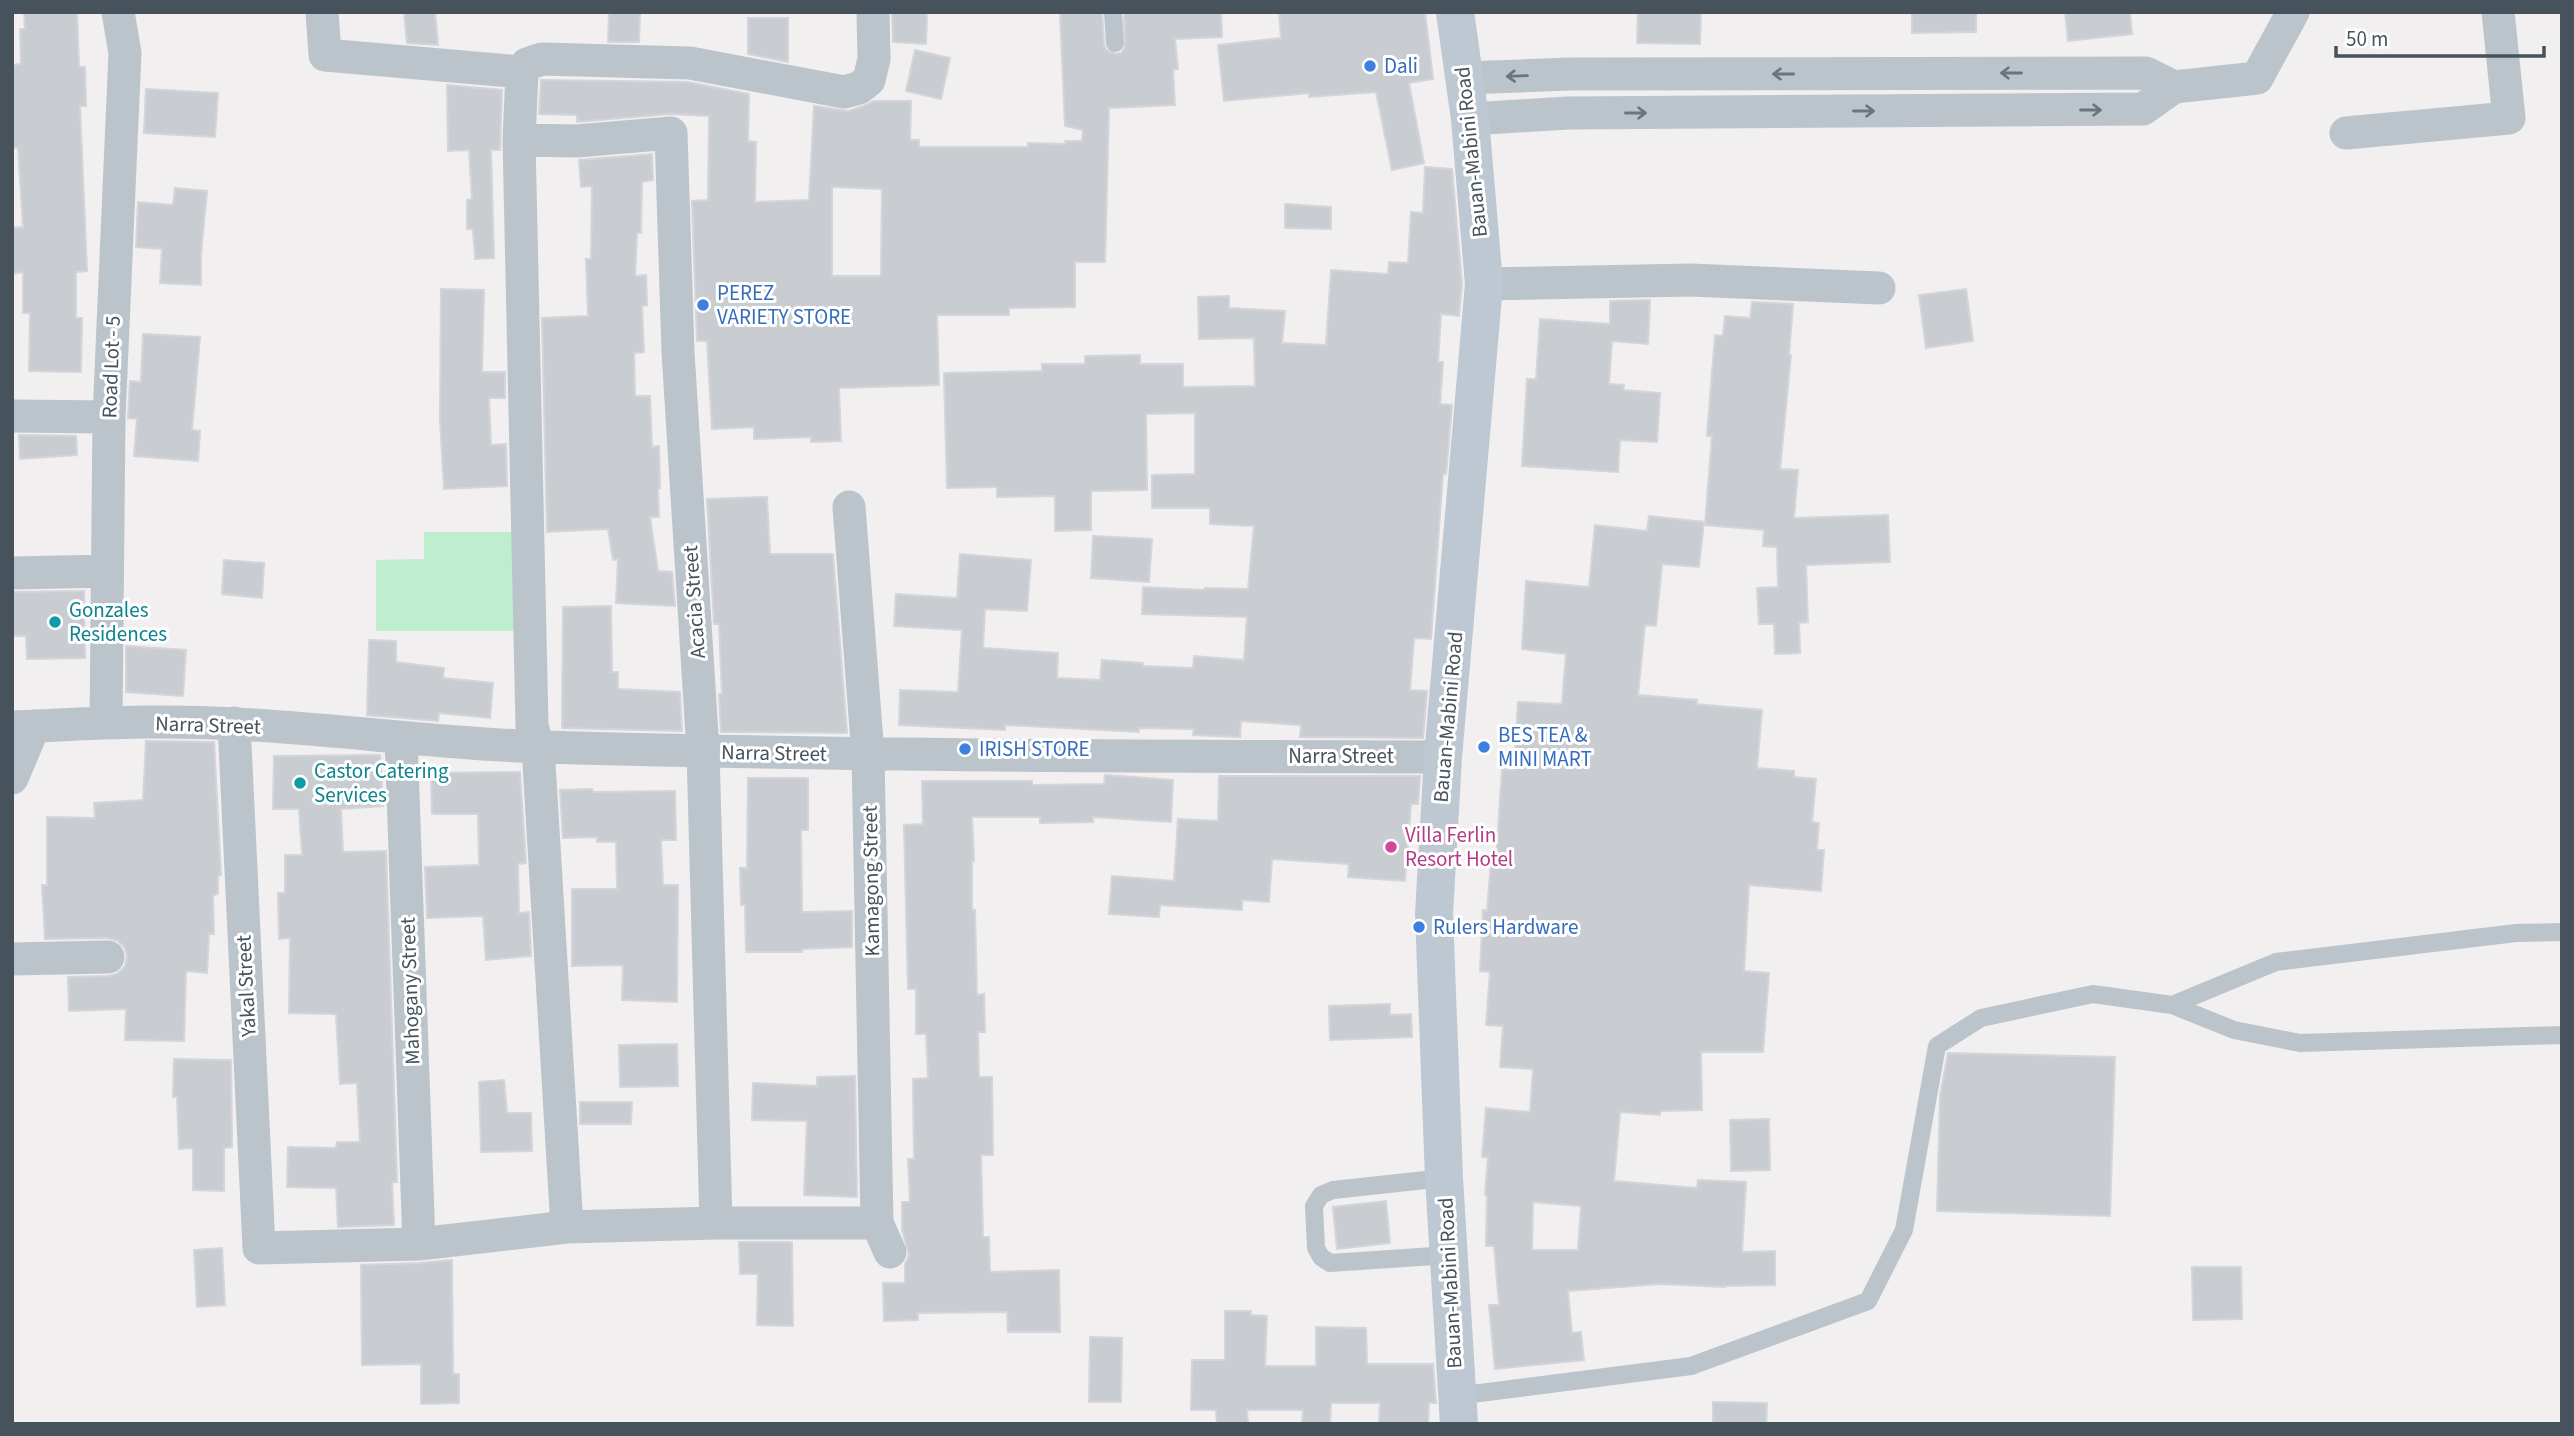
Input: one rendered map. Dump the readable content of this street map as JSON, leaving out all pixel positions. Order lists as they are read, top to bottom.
{
  "streets": {
    "main road": ["Bauan-Mabini Road"],
    "street": [
      "Road Lot - 5",
      "Acacia Street",
      "Narra Street",
      "Kamagong Street",
      "Yakal Street",
      "Mahogany Street"
    ]
  },
  "crossings": [
    ["Bauan-Mabini Road", "Narra Street"],
    ["Road Lot - 5", "Narra Street"],
    ["Acacia Street", "Narra Street"],
    ["Acacia Street", "Kamagong Street"],
    ["Narra Street", "Kamagong Street"],
    ["Narra Street", "Yakal Street"],
    ["Narra Street", "Mahogany Street"],
    ["Yakal Street", "Mahogany Street"]
  ],
  "places": [
    "Dali",
    "PEREZ VARIETY STORE",
    "Gonzales Residences",
    "BES TEA & MINI MART",
    "IRISH STORE",
    "Castor Catering Services",
    "Villa Ferlin Resort Hotel",
    "Rulers Hardware"
  ],
  "scale_bar": "50 m"
}
